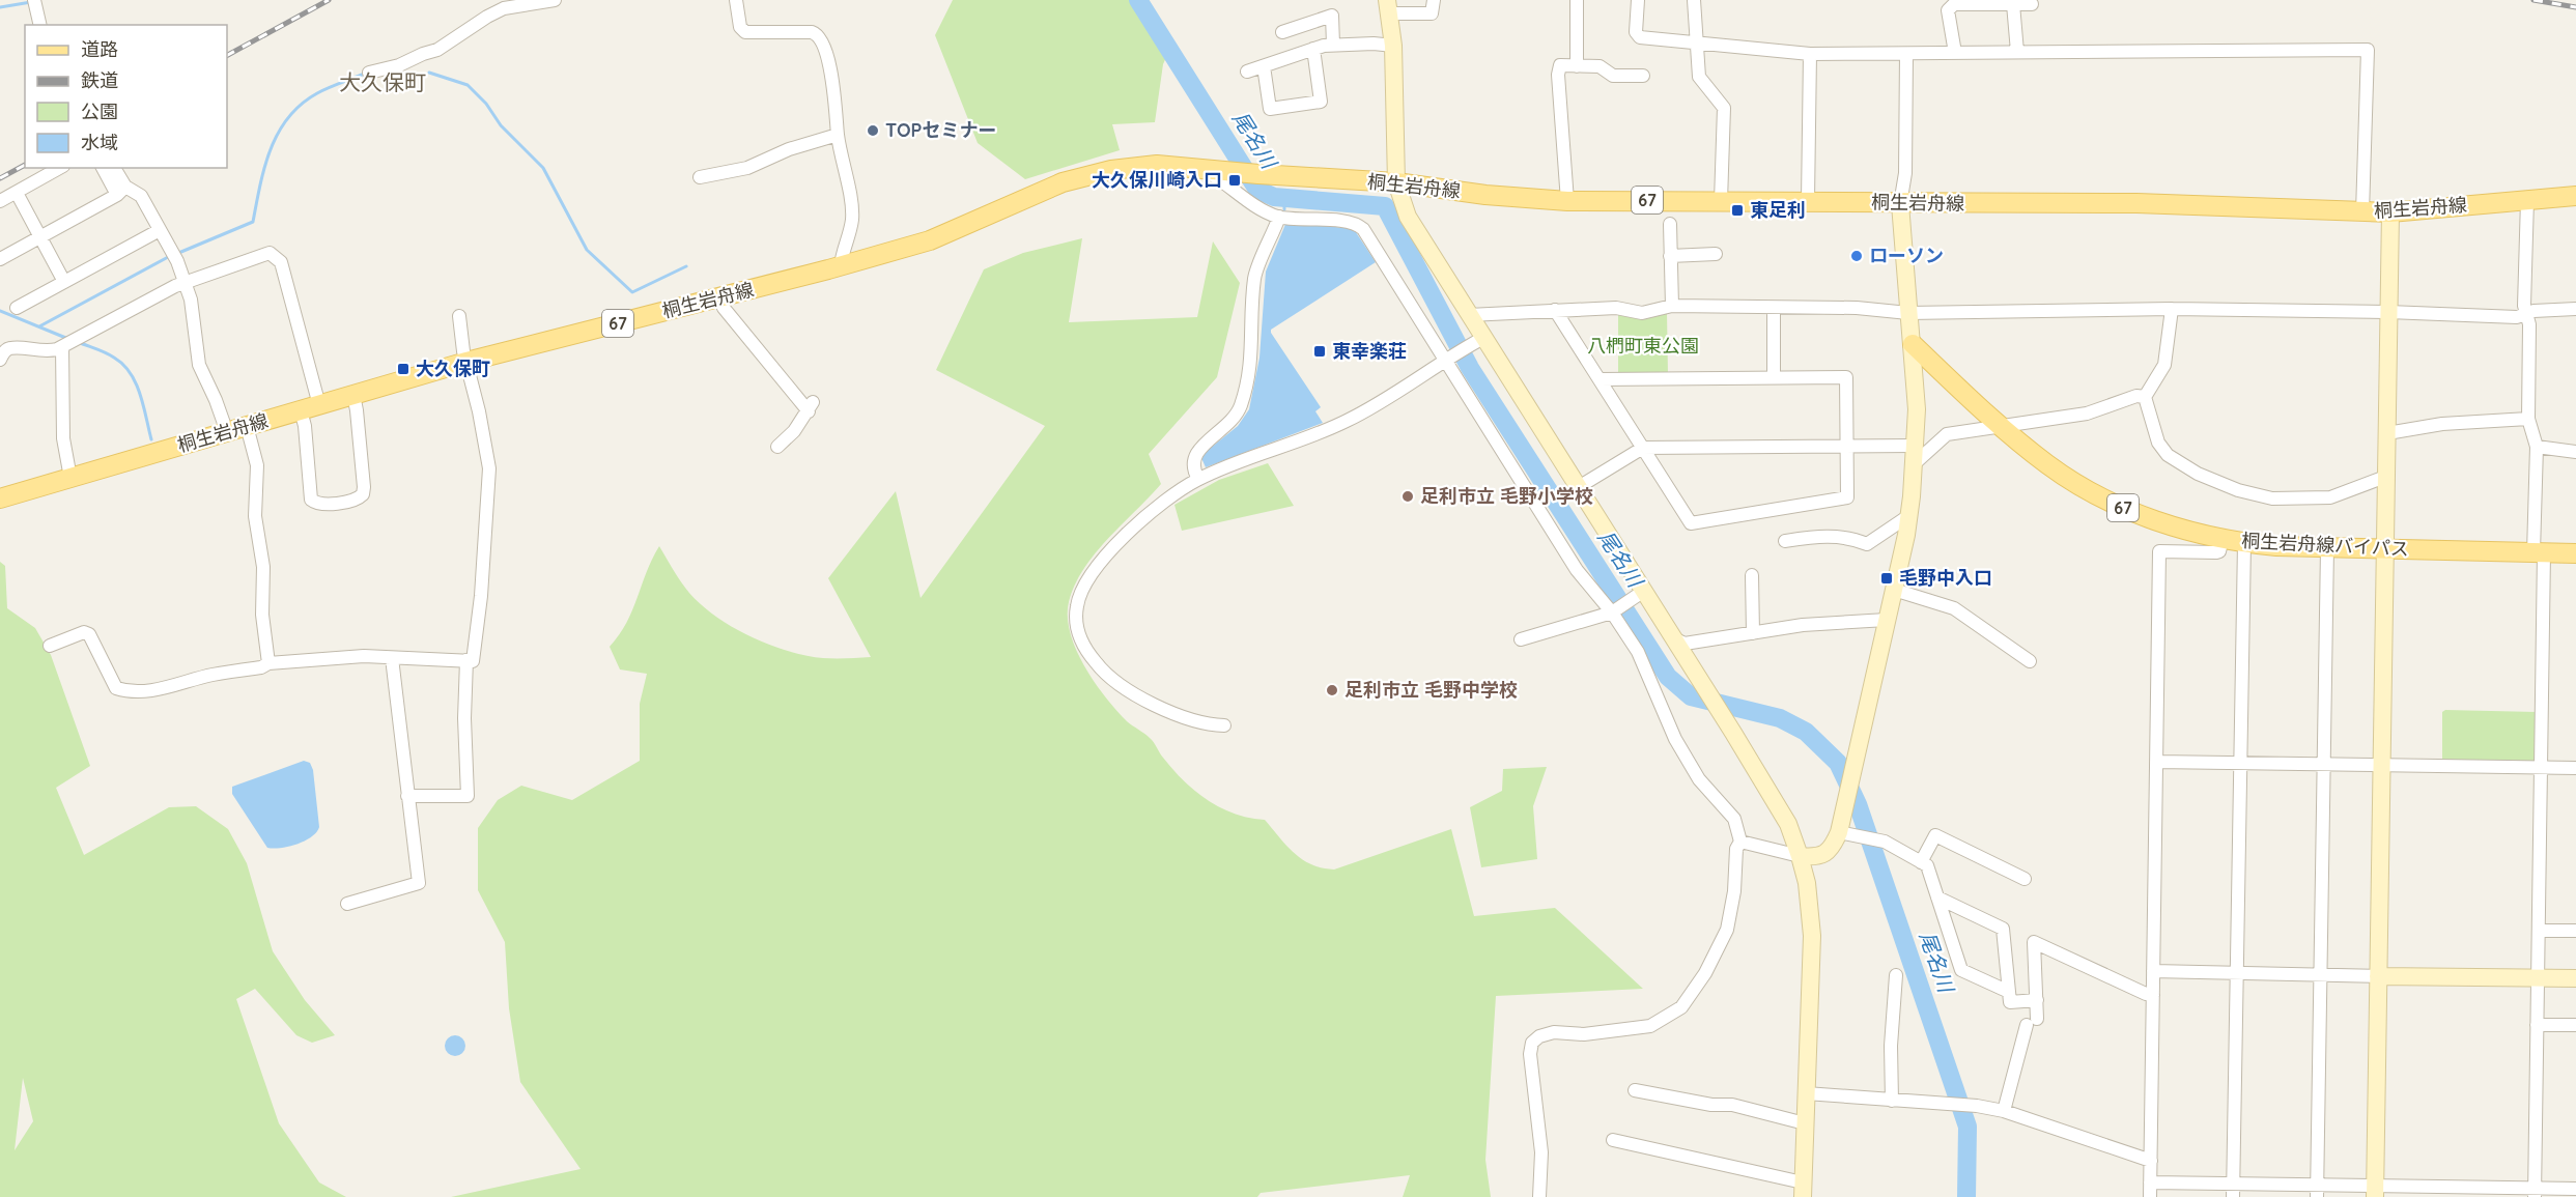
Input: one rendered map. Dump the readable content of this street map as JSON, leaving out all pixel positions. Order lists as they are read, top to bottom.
{
  "streets": {
    "main road": ["桐生岩舟線", "67", "桐生岩舟線バイパス"]
  },
  "districts": ["大久保町"],
  "water": ["尾名川"],
  "parks": ["八椚町東公園"],
  "places": {
    "other": [
      "TOPセミナー",
      "ローソン",
      "足利市立 毛野小学校",
      "足利市立 毛野中学校"
    ],
    "transit": [
      "大久保川崎入口",
      "東足利",
      "東幸楽荘",
      "大久保町",
      "毛野中入口"
    ]
  },
  "legend": [
    "道路",
    "鉄道",
    "公園",
    "水域"
  ]
}
